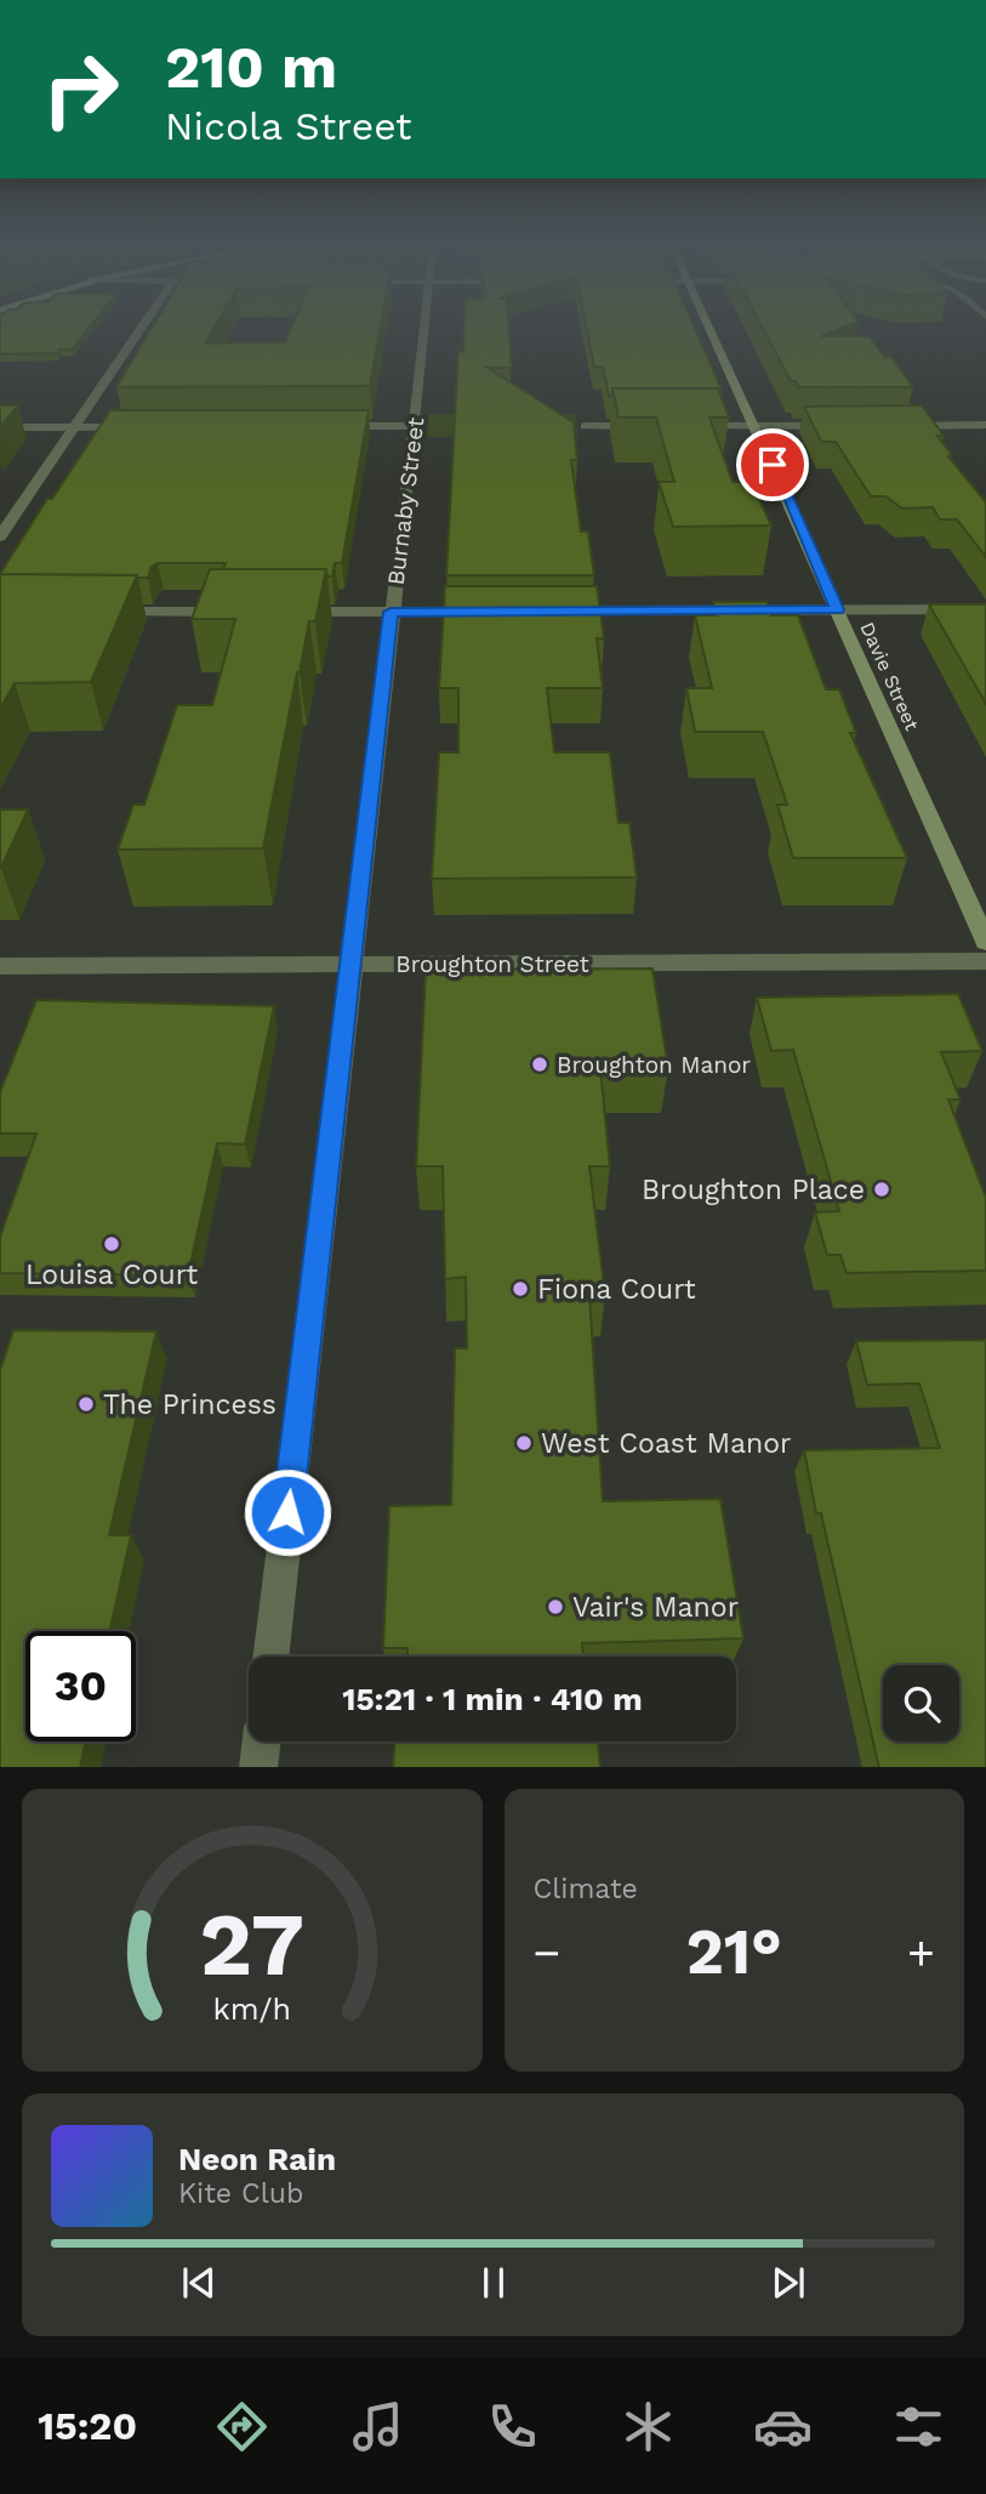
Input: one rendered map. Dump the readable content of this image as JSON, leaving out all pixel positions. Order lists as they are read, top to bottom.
{
  "streets": {
    "main road": ["Davie Street"],
    "street": ["Burnaby Street", "Broughton Street"]
  },
  "crossings": [
    ["Burnaby Street", "Broughton Street"]
  ],
  "places": [
    "Broughton Manor",
    "Broughton Place",
    "Louisa Court",
    "Fiona Court",
    "The Princess",
    "West Coast Manor",
    "Vair's Manor"
  ],
  "page": {
    "turn": ["210 m", "Nicola Street"],
    "limit": "30",
    "trip": "15:21 · 1 min · 410 m",
    "tile": "Climate",
    "heat": ["−", "21°", "+"],
    "song": ["Neon Rain", "Kite Club"],
    "tabs": "15:20",
    "gauge": ["27", "km/h"]
  }
}
